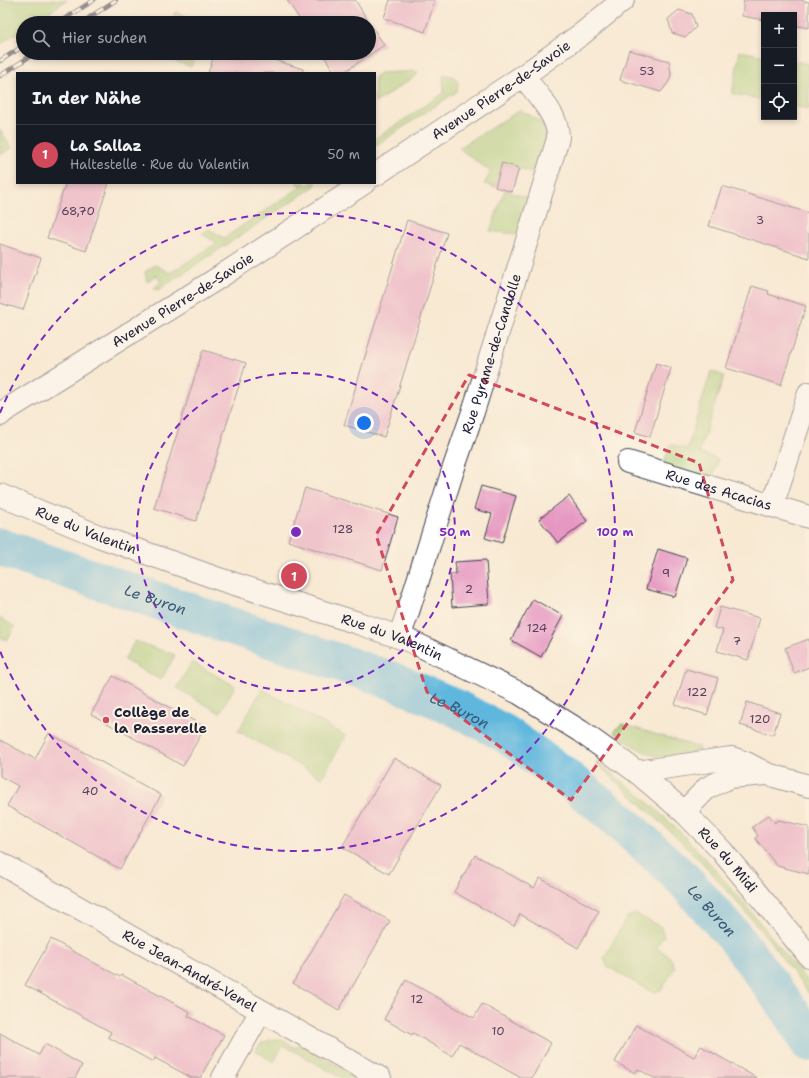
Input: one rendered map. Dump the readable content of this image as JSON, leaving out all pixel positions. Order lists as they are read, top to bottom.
{
  "streets": {
    "street": [
      "Avenue Pierre-de-Savoie",
      "Rue Pyrame-de-Candolle",
      "Rue des Acacias",
      "Rue du Valentin",
      "Rue du Midi",
      "Rue Jean-André-Venel"
    ]
  },
  "crossings": [
    ["Avenue Pierre-de-Savoie", "Rue Pyrame-de-Candolle"],
    ["Rue Pyrame-de-Candolle", "Rue du Valentin"],
    ["Rue du Valentin", "Rue du Midi"]
  ],
  "water": ["Le Buron"],
  "places": ["Collège de la Passerelle"],
  "house_numbers": [
    "53",
    "68,70",
    "3",
    "128",
    "9",
    "2",
    "124",
    "7",
    "122",
    "120",
    "40",
    "12",
    "10"
  ],
  "page": {
    "map_buttons": ["+", "−"],
    "search": "Hier suchen",
    "heading": "In der Nähe",
    "list": [
      {
        "mark": "1",
        "name": "La Sallaz",
        "note": "Haltestelle · Rue du Valentin",
        "value": "50 m"
      }
    ],
    "pins": "1"
  },
  "rings": ["50 m", "100 m"]
}
